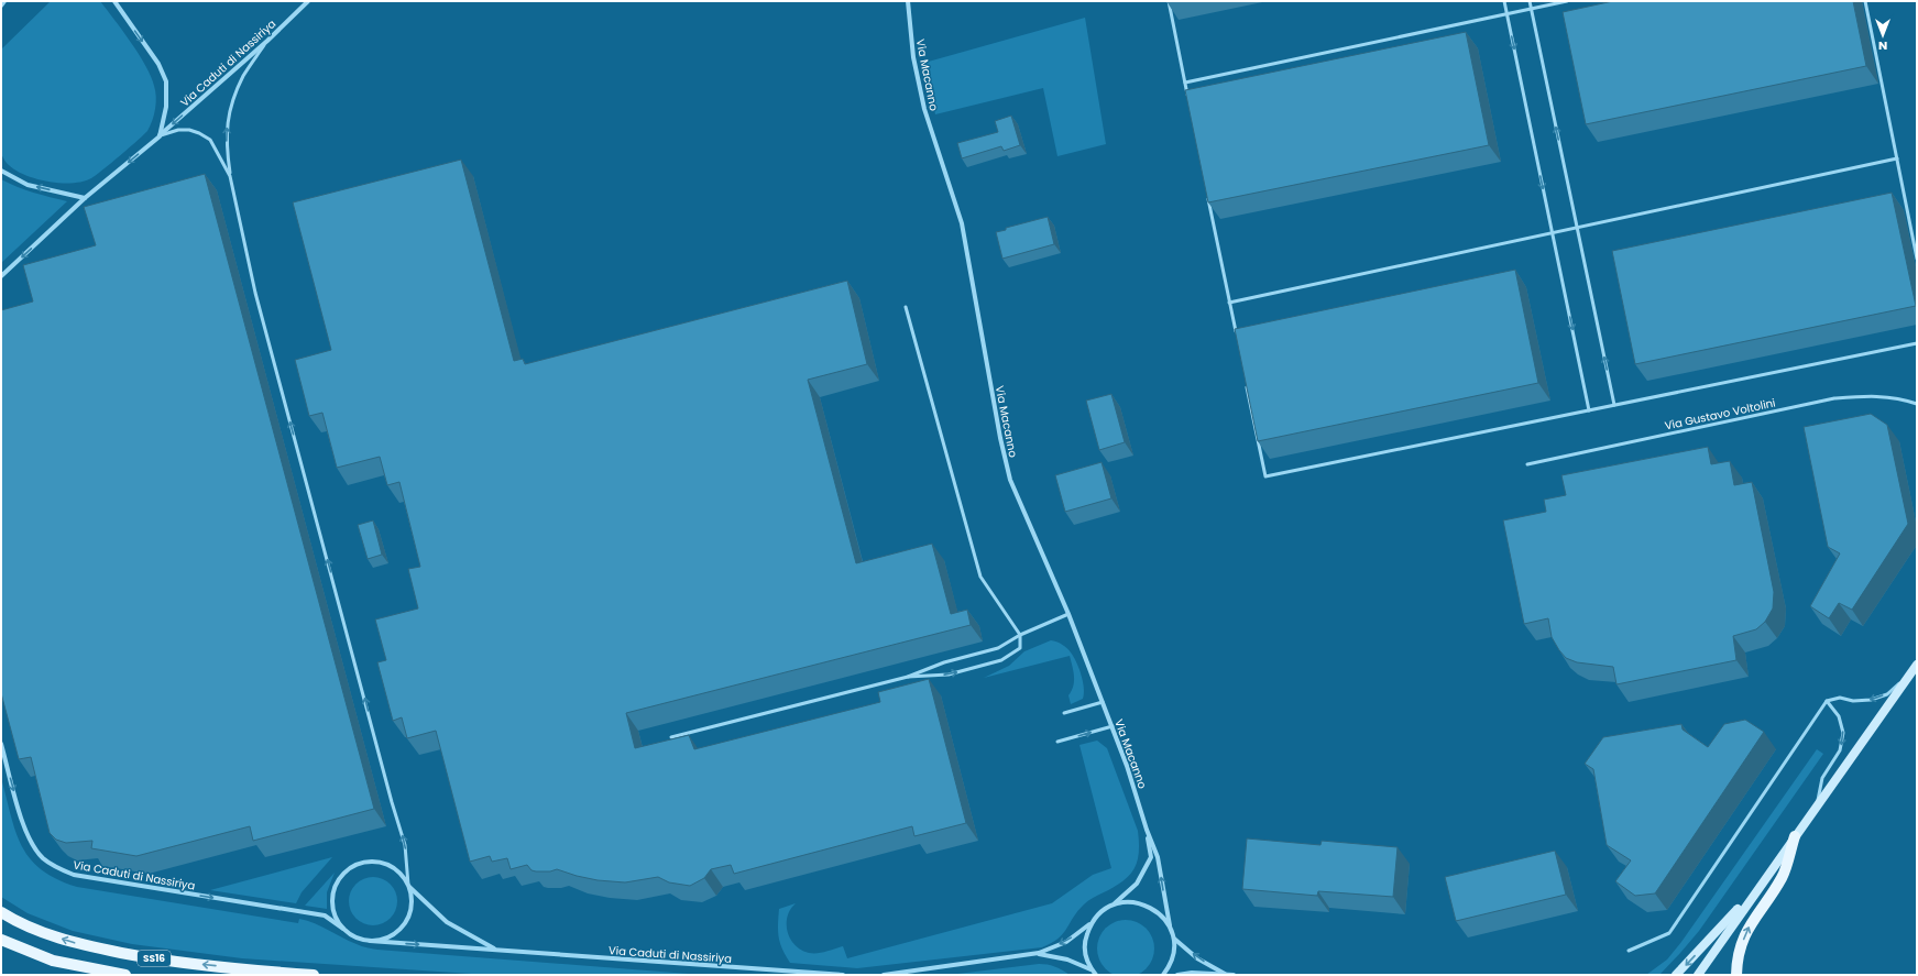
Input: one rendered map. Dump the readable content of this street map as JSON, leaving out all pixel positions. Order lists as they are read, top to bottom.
{
  "streets": {
    "main road": ["SS16"],
    "street": ["Via Caduti di Nassiriya", "Via Macanno"],
    "lane": ["Via Gustavo Voltolini"]
  },
  "north": "bottom"
}
